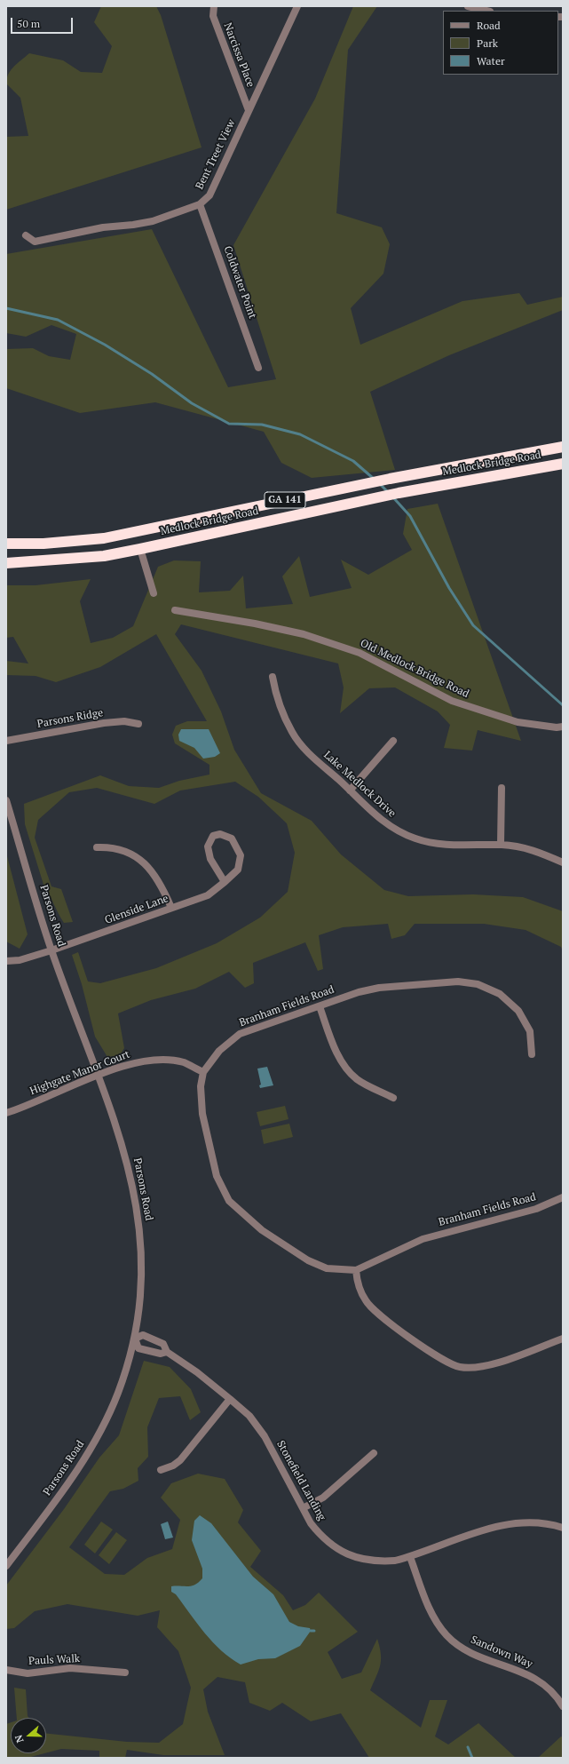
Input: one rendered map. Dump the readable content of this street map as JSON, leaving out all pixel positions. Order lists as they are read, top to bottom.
{
  "streets": {
    "highway": ["Medlock Bridge Road", "GA 141"],
    "street": [
      "Narcissa Place",
      "Bent Treet View",
      "Coldwater Point",
      "Old Medlock Bridge Road",
      "Parsons Ridge",
      "Lake Medlock Drive",
      "Glenside Lane",
      "Parsons Road",
      "Branham Fields Road",
      "Highgate Manor Court",
      "Stonefield Landing",
      "Sandown Way",
      "Pauls Walk"
    ]
  },
  "crossings": [
    ["Narcissa Place", "Bent Treet View"],
    ["Bent Treet View", "Coldwater Point"],
    ["Glenside Lane", "Parsons Road"],
    ["Parsons Road", "Highgate Manor Court"],
    ["Parsons Road", "Stonefield Landing"],
    ["Branham Fields Road", "Highgate Manor Court"],
    ["Stonefield Landing", "Sandown Way"]
  ],
  "legend": ["Road", "Park", "Water"],
  "scale_bar": "50 m",
  "north": "left"
}
